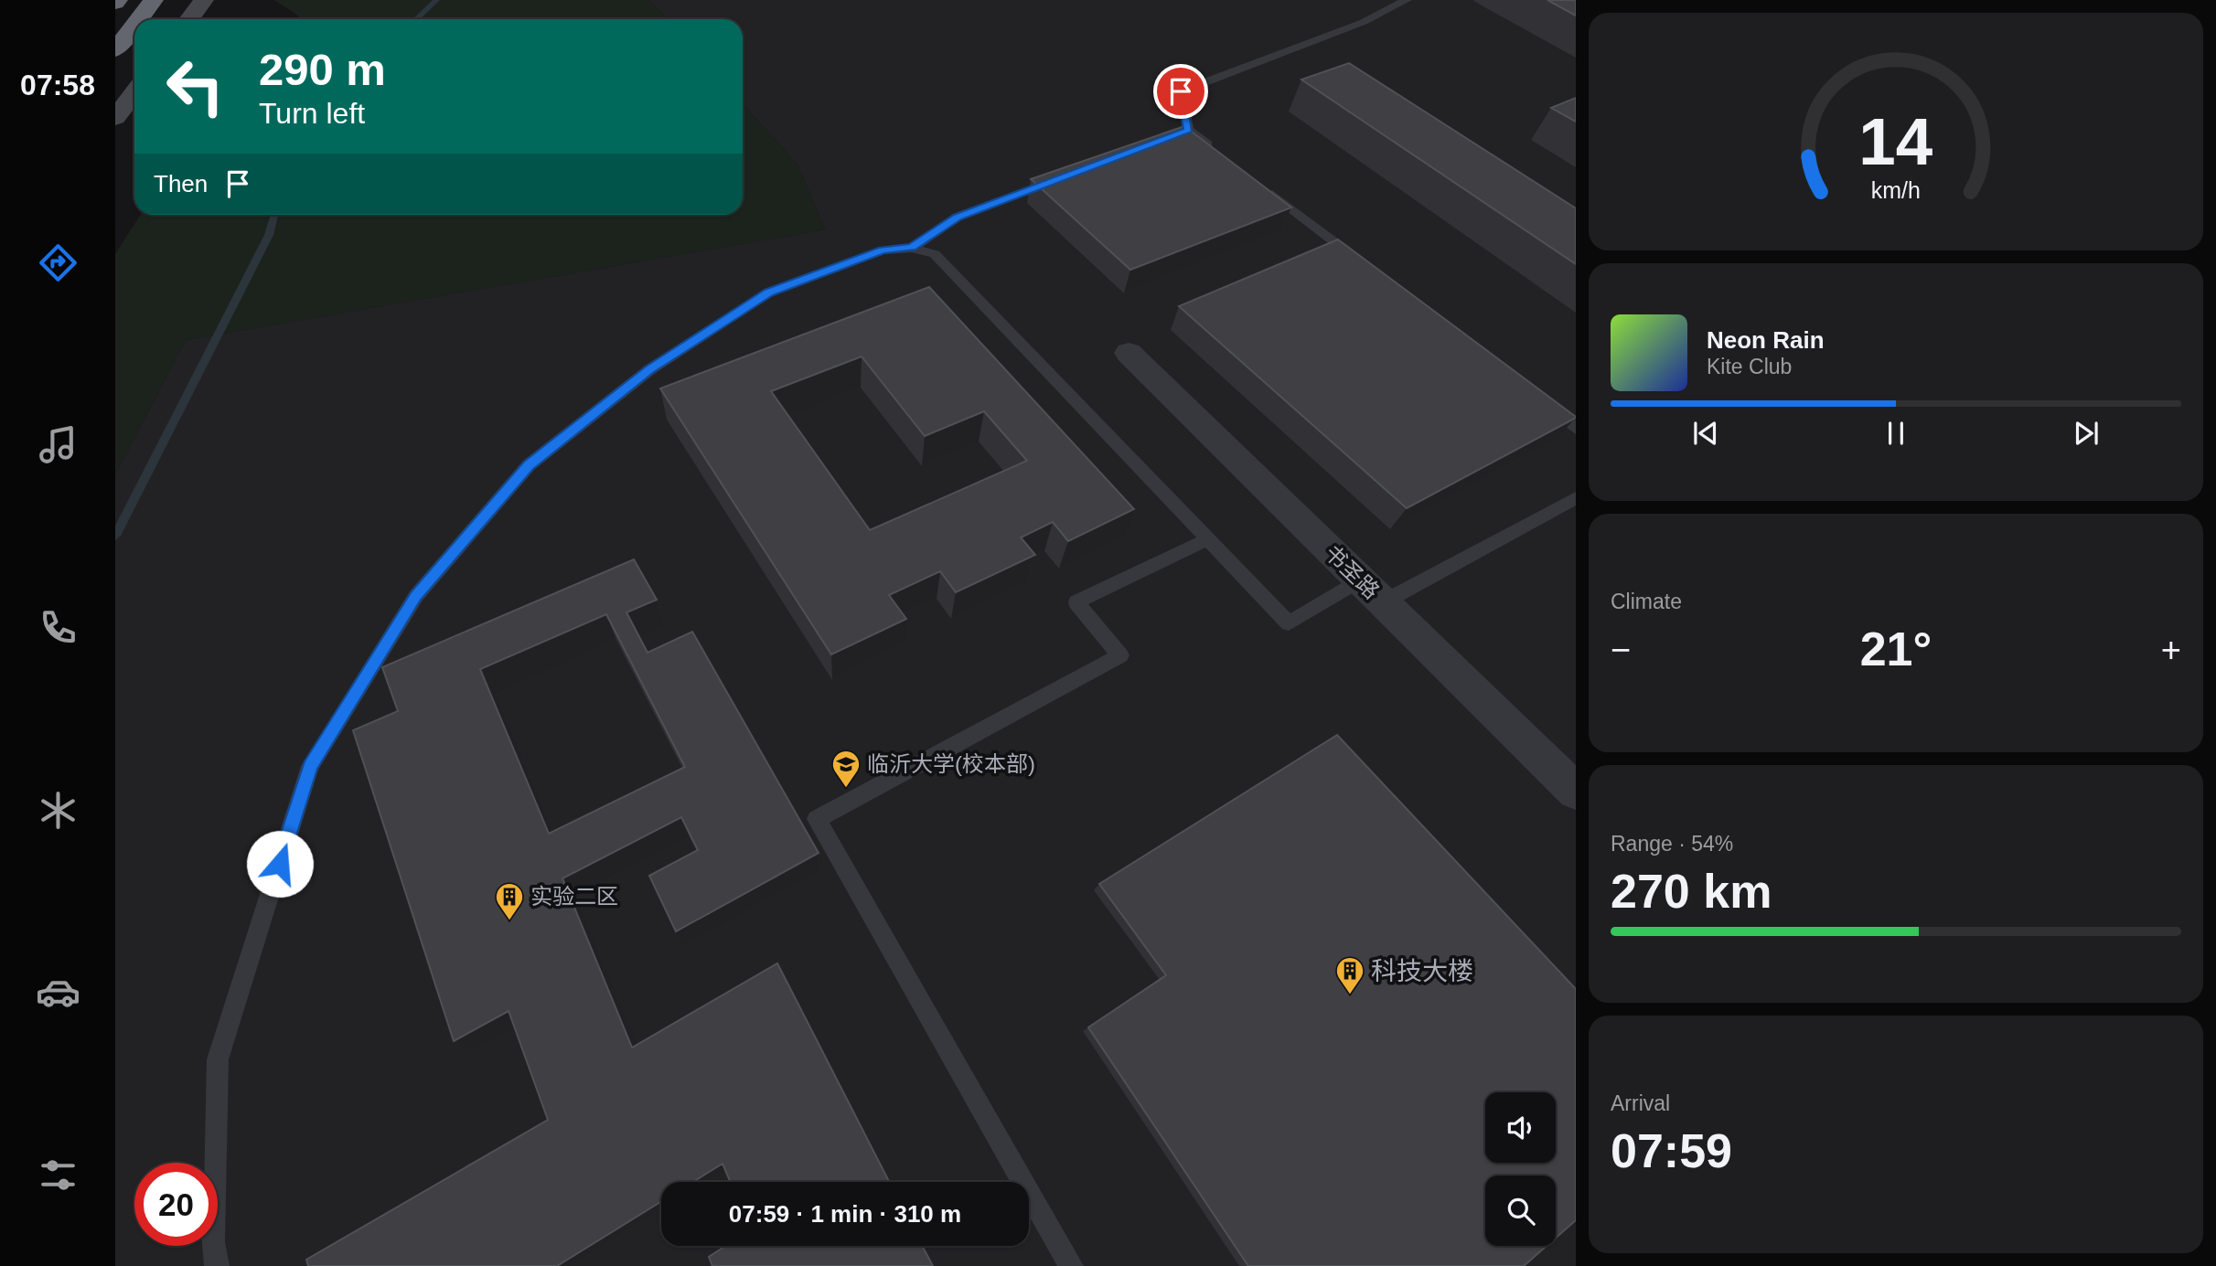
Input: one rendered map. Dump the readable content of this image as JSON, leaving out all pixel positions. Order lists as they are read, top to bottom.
{
  "streets": {
    "street": ["书圣路"]
  },
  "places": {
    "school or university": ["临沂大学(校本部)"],
    "building": ["实验二区", "科技大楼"]
  },
  "page": {
    "tabs": "07:58",
    "turn": ["290 m", "Turn left"],
    "then": "Then",
    "song": ["Neon Rain", "Kite Club"],
    "tile": [
      "Climate",
      ["Range · 54%", "270 km"],
      ["Arrival", "07:59"]
    ],
    "heat": ["−", "21°", "+"],
    "limit": "20",
    "trip": "07:59 · 1 min · 310 m",
    "gauge": ["14", "km/h"]
  }
}
